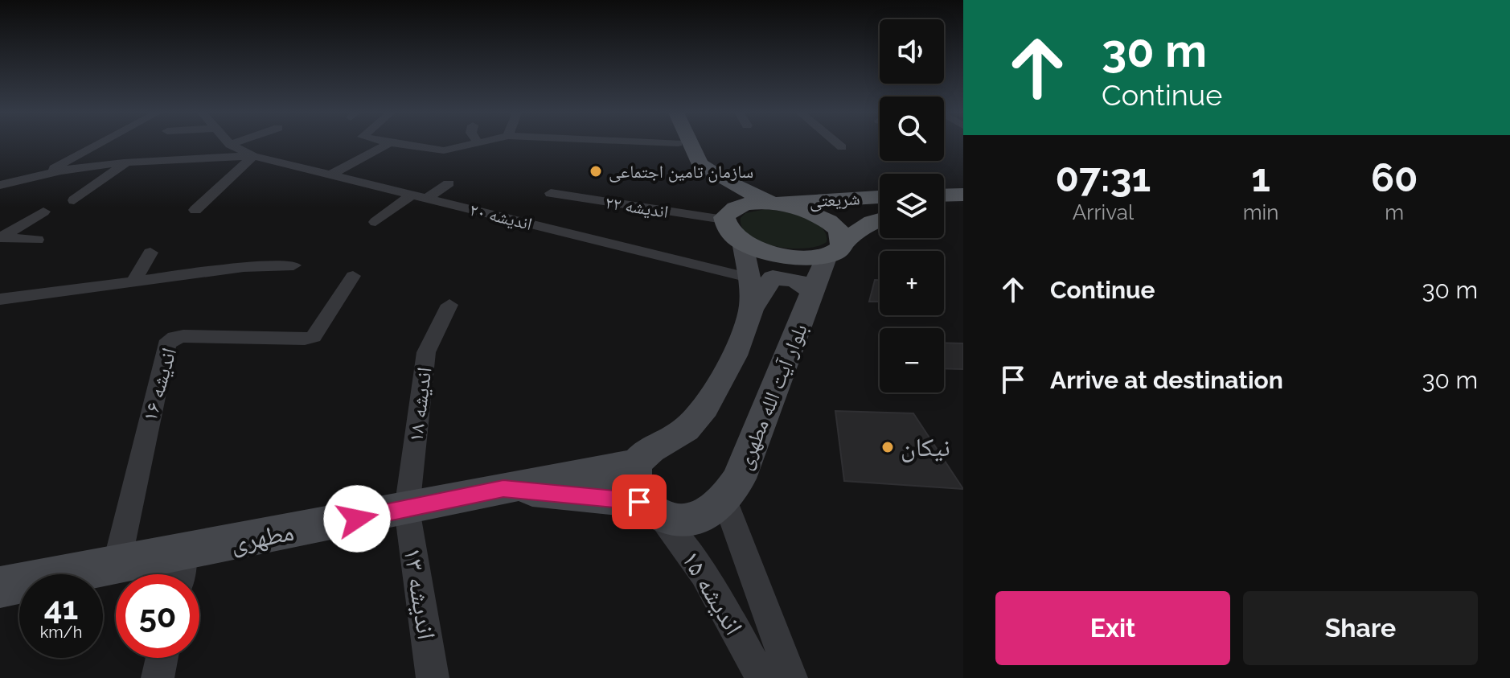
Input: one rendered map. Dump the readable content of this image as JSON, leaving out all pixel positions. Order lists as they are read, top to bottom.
{
  "streets": {
    "main road": ["شریعتی", "بلوار آیت الله مطهری", "مطهری"],
    "street": [
      "اندیشه ۲۲",
      "اندیشه ۲۰",
      "اندیشه ۱۶",
      "اندیشه ۱۸",
      "اندیشه ۱۵",
      "اندیشه ١٣"
    ]
  },
  "crossings": [
    ["شریعتی", "اندیشه ۲۲"],
    ["شریعتی", "بلوار آیت الله مطهری"],
    ["اندیشه ۱۶", "مطهری"],
    ["بلوار آیت الله مطهری", "اندیشه ۱۵"],
    ["اندیشه ۱۸", "مطهری"],
    ["اندیشه ۱۸", "اندیشه ١٣"],
    ["مطهری", "اندیشه ١٣"]
  ],
  "places": ["سازمان تامین اجتماعی", "نیکان"],
  "page": {
    "turn": ["30 m", "Continue"],
    "map_buttons": ["+", "−"],
    "eta": [
      "07:31",
      "Arrival",
      "1",
      "min",
      "60",
      "m"
    ],
    "list": [
      {
        "name": "Continue",
        "value": "30 m"
      },
      {
        "name": "Arrive at destination",
        "value": "30 m"
      }
    ],
    "speed": "41 km/h",
    "limit": "50",
    "buttons": ["Exit", "Share"]
  }
}
